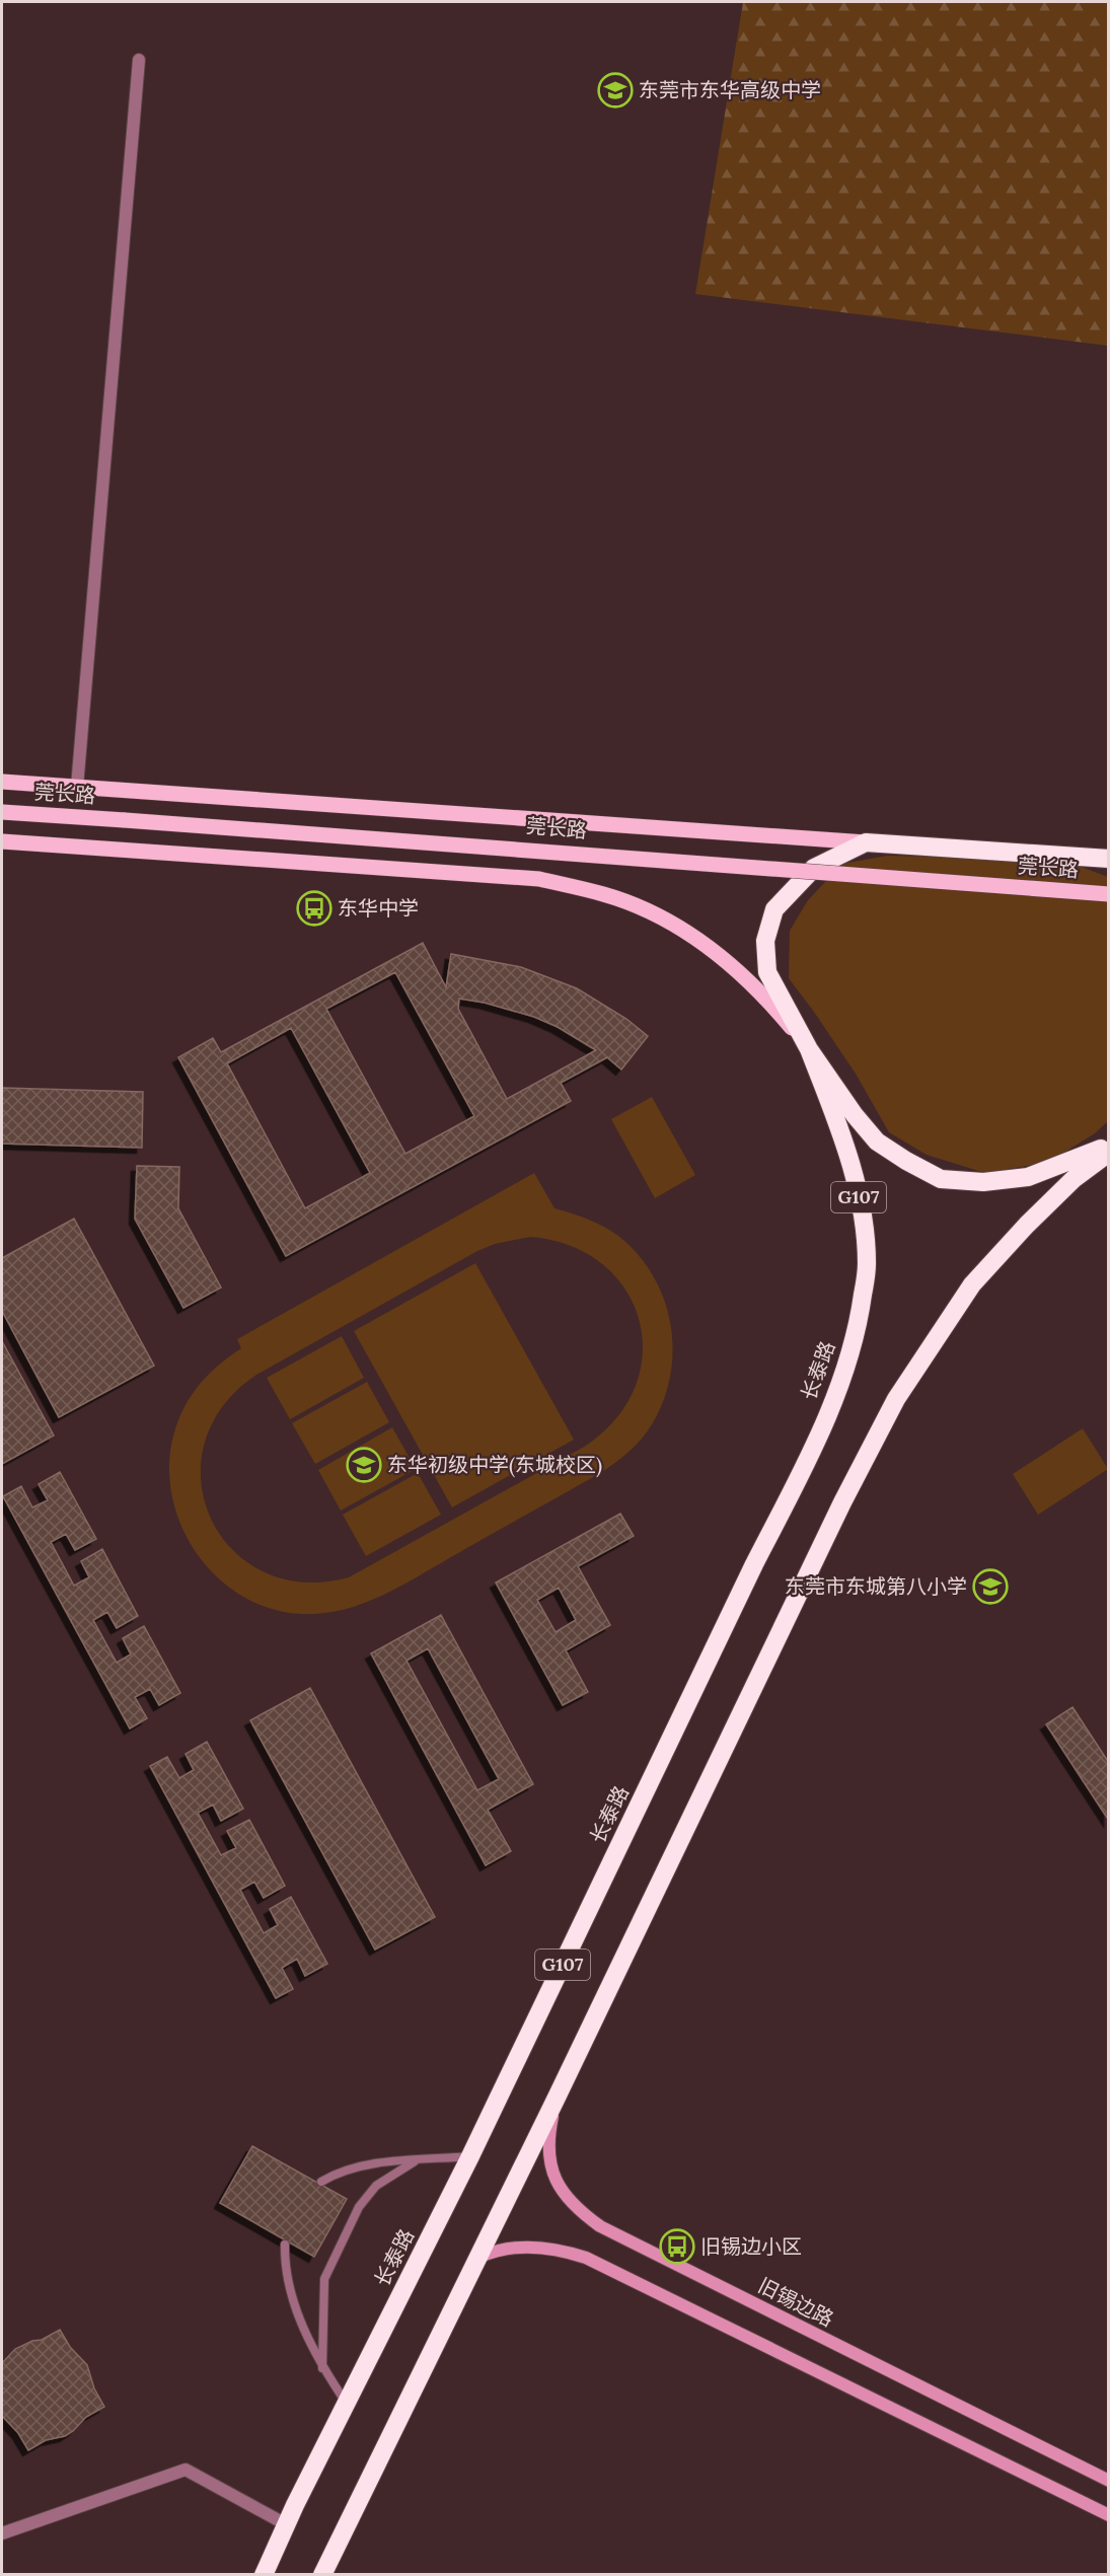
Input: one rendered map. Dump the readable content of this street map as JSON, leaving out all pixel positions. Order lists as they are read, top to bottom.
{
  "streets": {
    "highway": ["莞长路", "G107", "长泰路"],
    "street": ["旧锡边路"]
  },
  "crossings": [
    ["莞长路", "G107"],
    ["G107", "长泰路"],
    ["G107", "旧锡边路"]
  ],
  "places": {
    "school or university": ["东莞市东华高级中学", "东华初级中学(东城校区)", "东莞市东城第八小学"],
    "bus stop": ["东华中学", "旧锡边小区"]
  }
}
